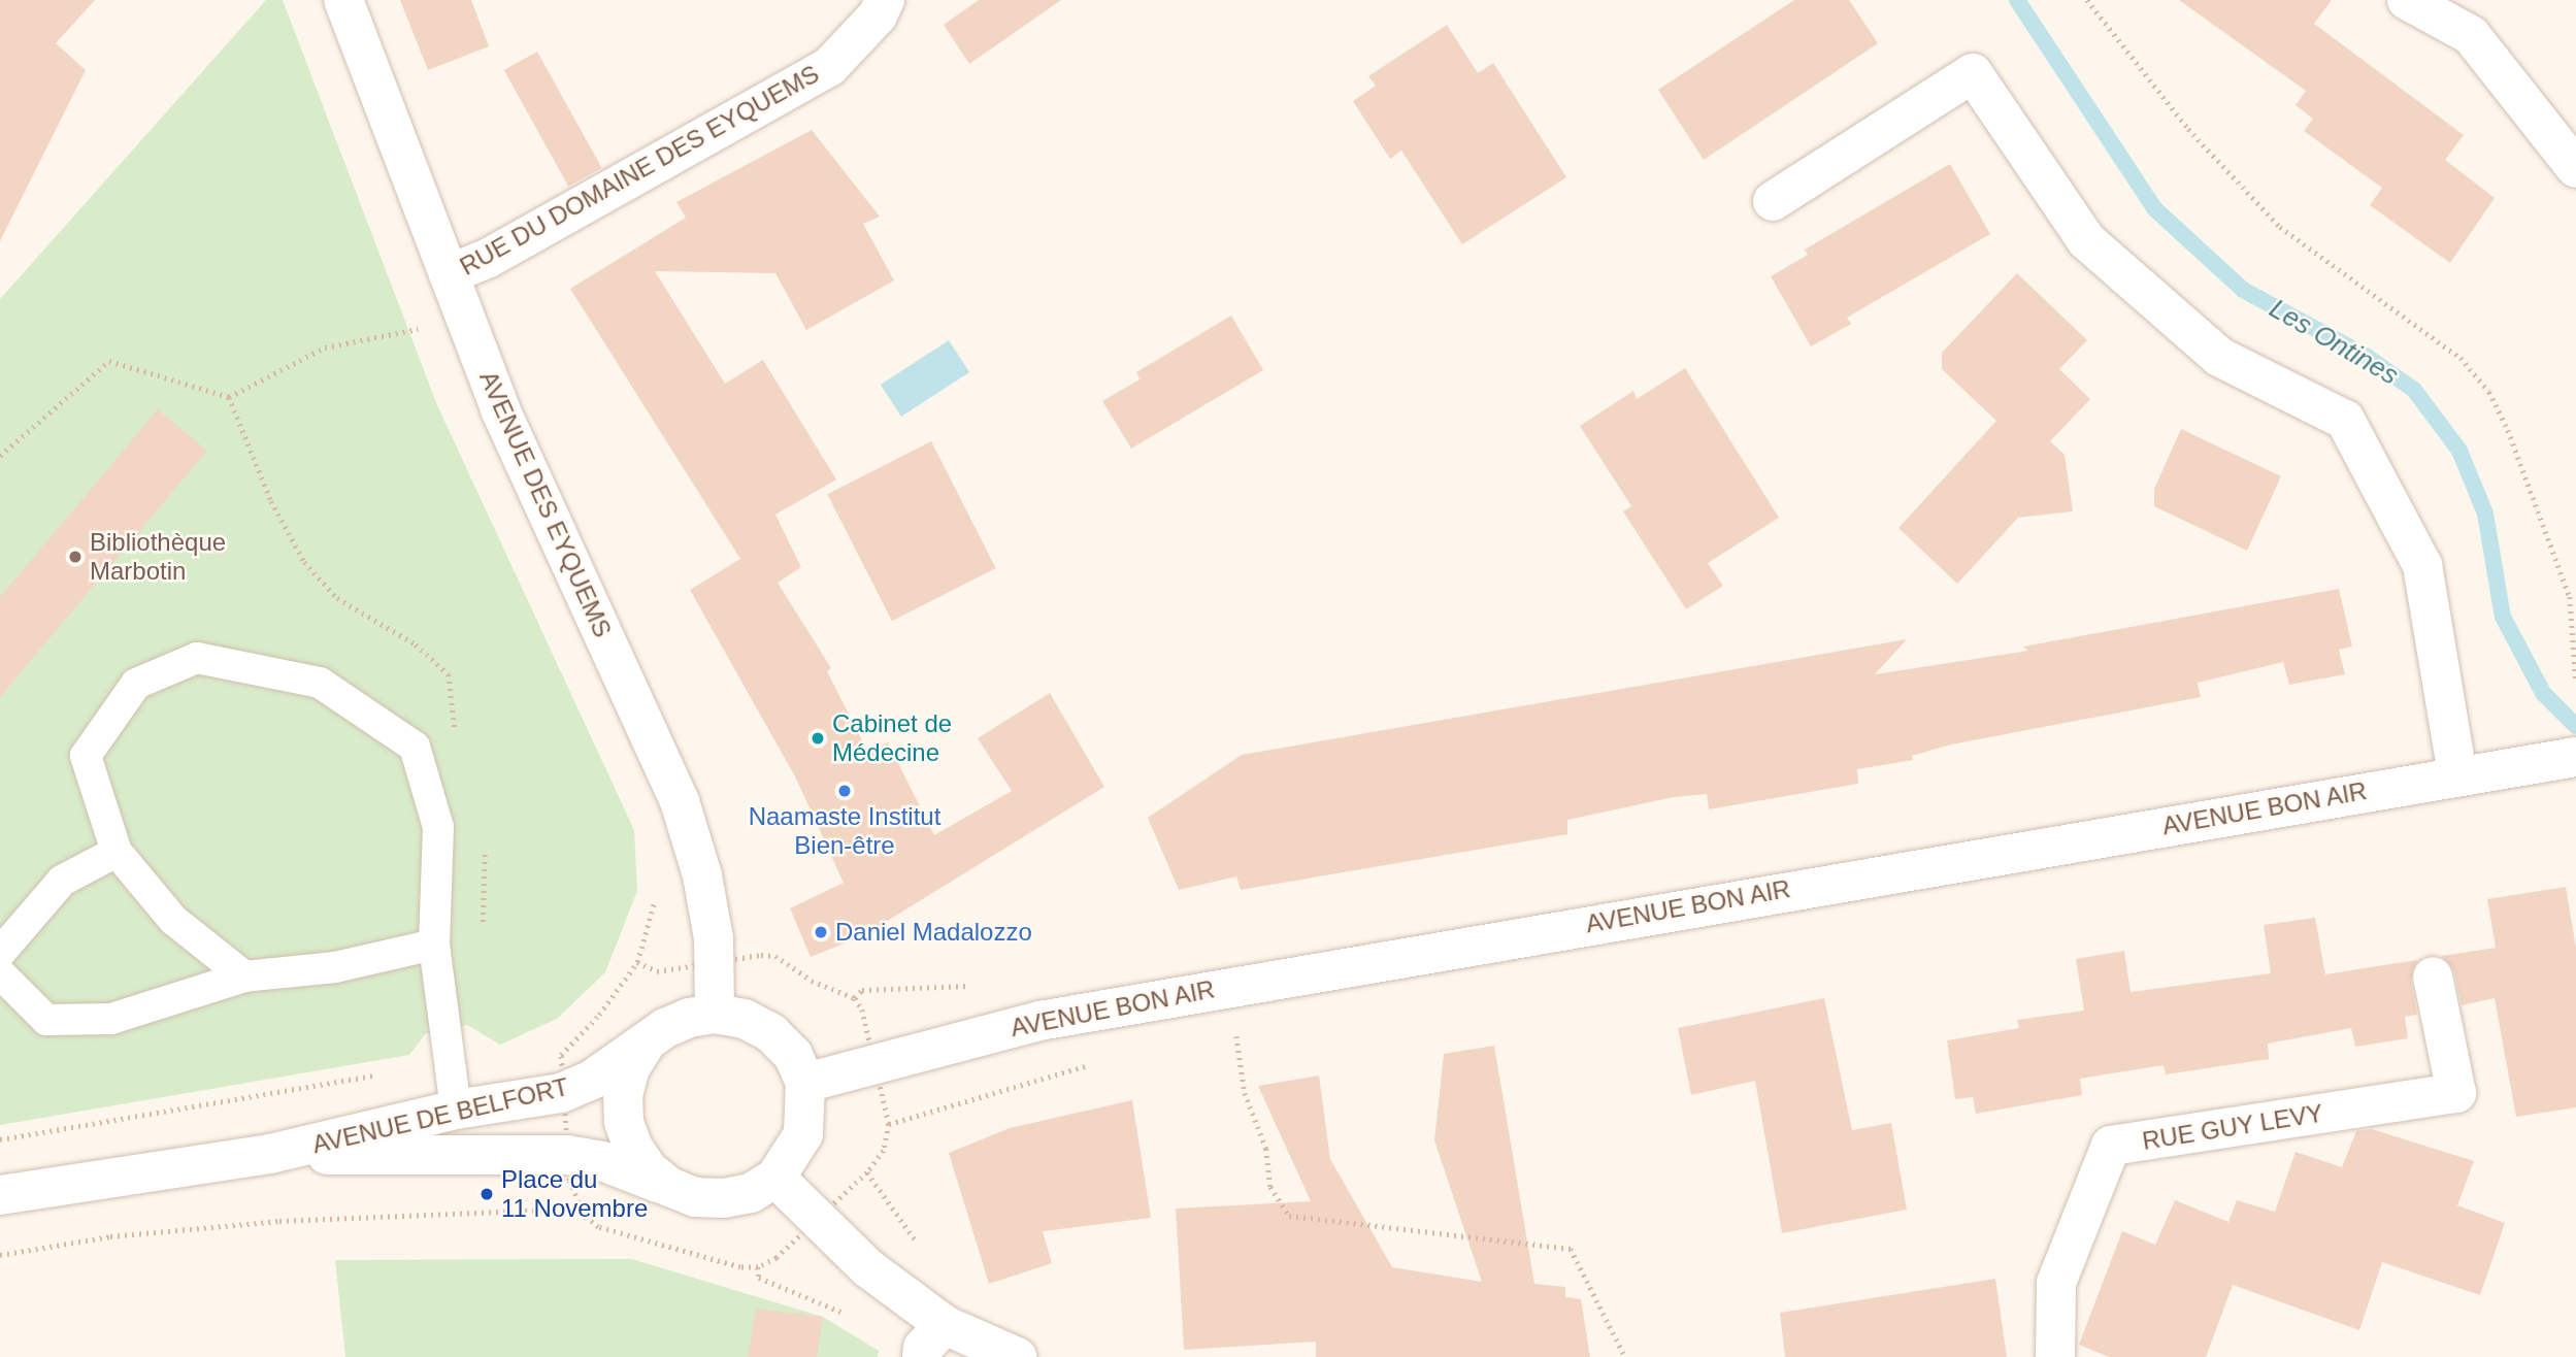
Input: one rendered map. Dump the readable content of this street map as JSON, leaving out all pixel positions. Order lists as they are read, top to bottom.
{
  "streets": {
    "street": [
      "RUE DU DOMAINE DES EYQUEMS",
      "AVENUE DES EYQUEMS",
      "AVENUE BON AIR",
      "AVENUE DE BELFORT",
      "RUE GUY LEVY"
    ]
  },
  "crossings": [
    ["RUE DU DOMAINE DES EYQUEMS", "AVENUE DES EYQUEMS"],
    ["AVENUE DES EYQUEMS", "AVENUE BON AIR"],
    ["AVENUE DES EYQUEMS", "AVENUE DE BELFORT"],
    ["AVENUE BON AIR", "AVENUE DE BELFORT"]
  ],
  "water": ["Les Ontines"],
  "places": [
    "Bibliothèque Marbotin",
    "Cabinet de Médecine",
    "Naamaste Institut Bien-être",
    "Daniel Madalozzo",
    "Place du 11 Novembre"
  ]
}
